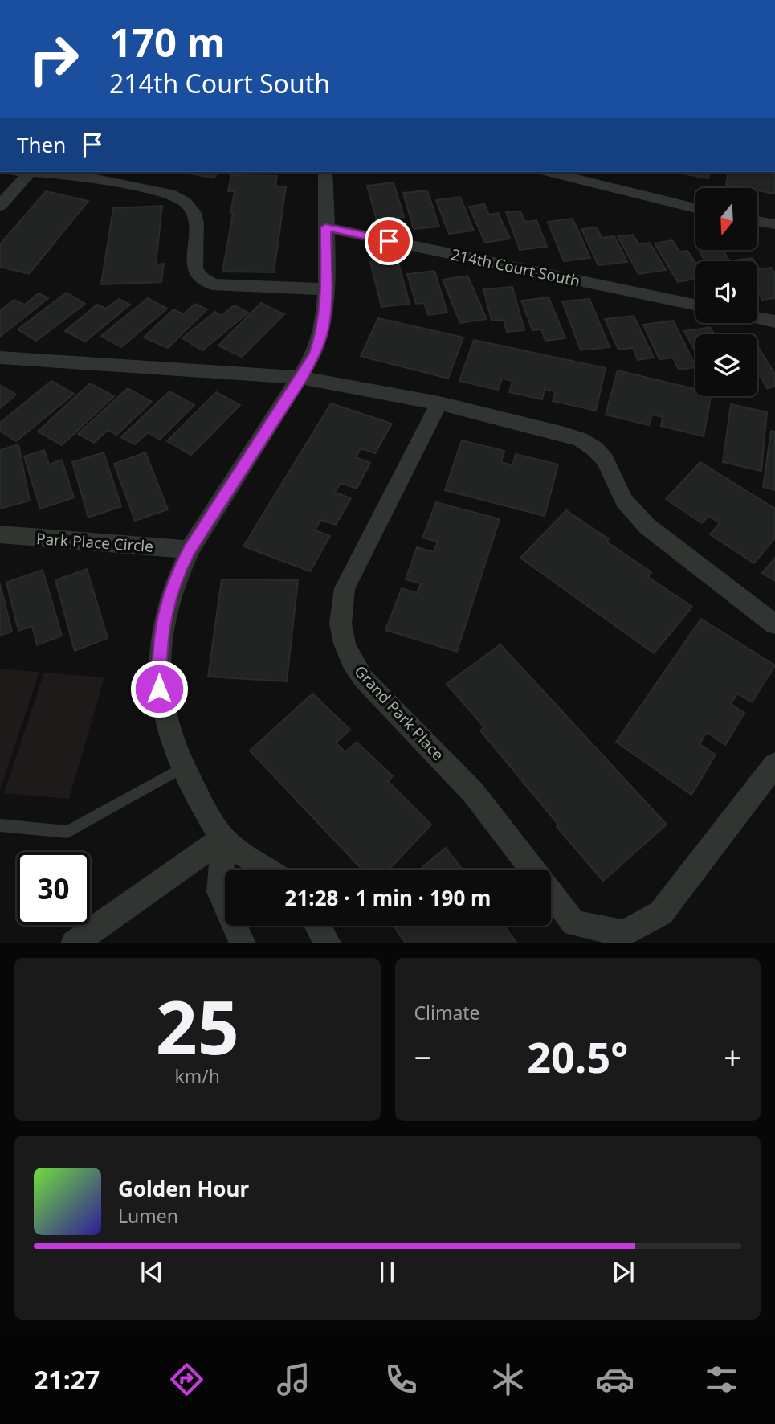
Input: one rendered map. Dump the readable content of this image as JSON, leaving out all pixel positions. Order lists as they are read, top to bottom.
{
  "streets": {
    "street": ["214th Court South", "Park Place Circle", "Grand Park Place"]
  },
  "north": "bottom",
  "page": {
    "turn": ["170 m", "214th Court South"],
    "then": "Then",
    "limit": "30",
    "trip": "21:28 · 1 min · 190 m",
    "tile": [
      ["25", "km/h"],
      "Climate"
    ],
    "heat": ["−", "20.5°", "+"],
    "song": ["Golden Hour", "Lumen"],
    "tabs": "21:27"
  }
}
